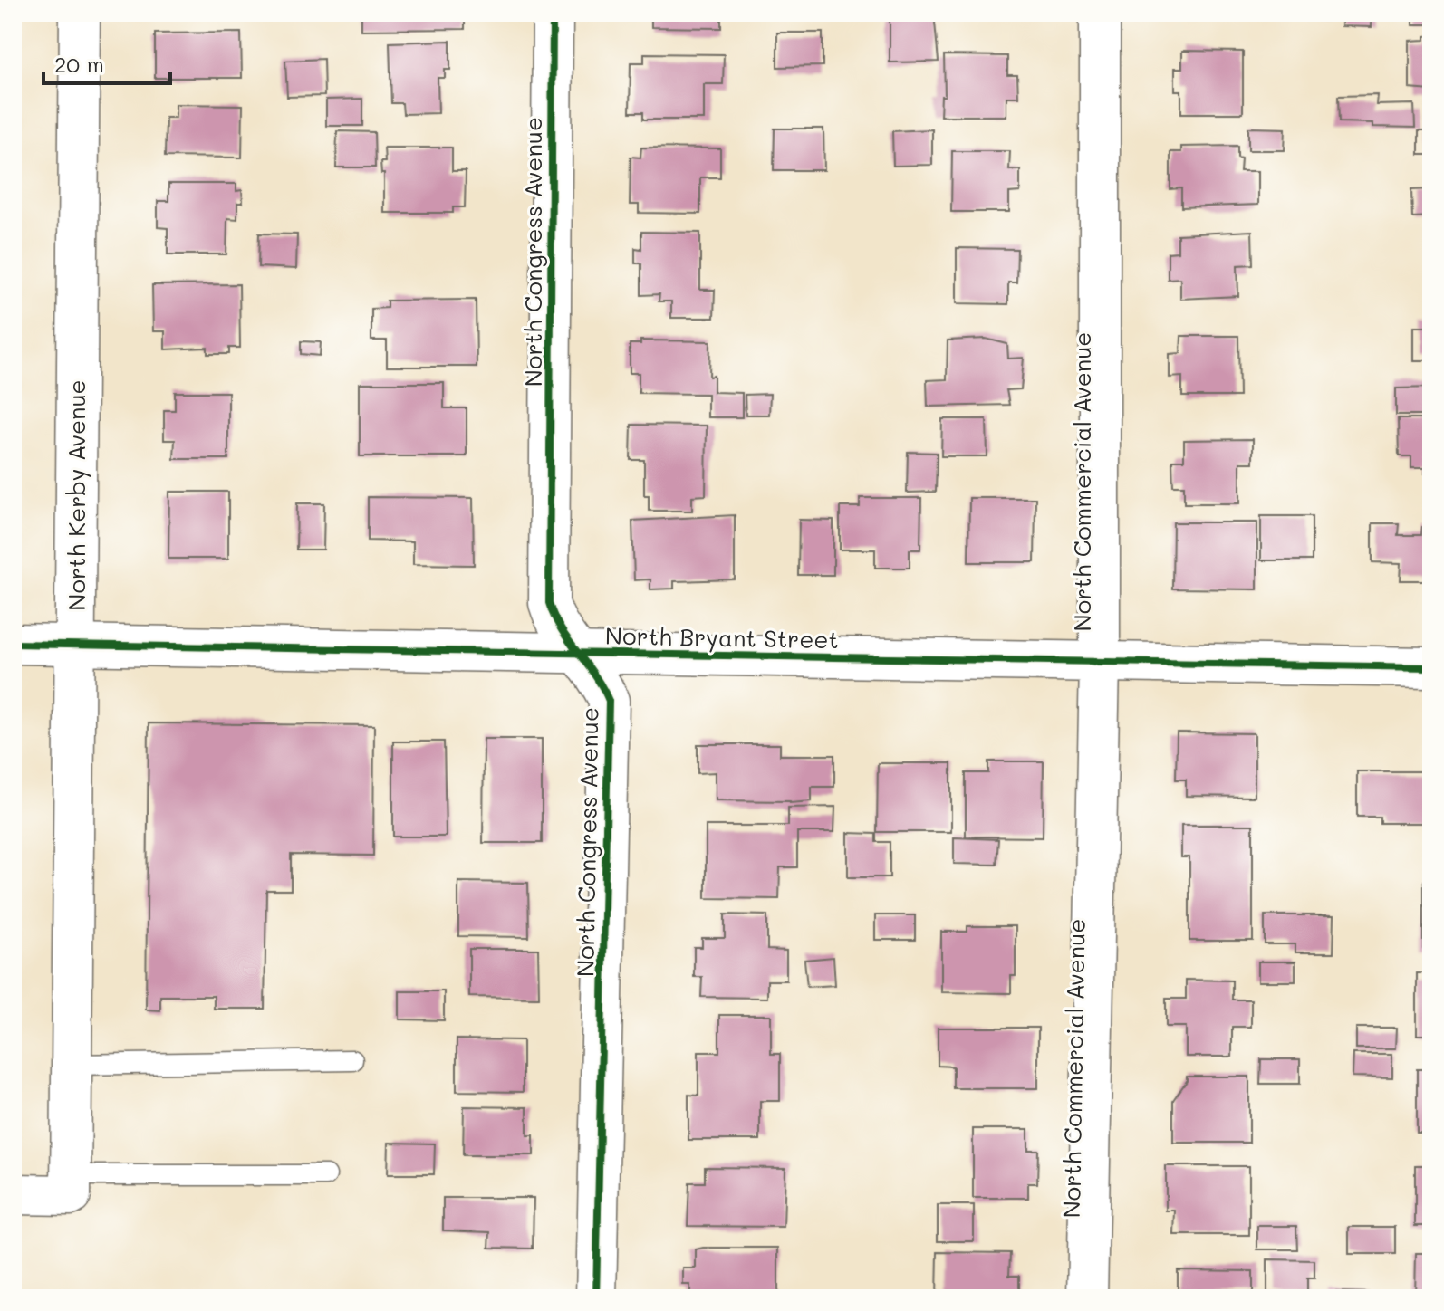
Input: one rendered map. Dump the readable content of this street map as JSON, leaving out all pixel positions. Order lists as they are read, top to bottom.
{
  "streets": {
    "street": [
      "North Congress Avenue",
      "North Commercial Avenue",
      "North Kerby Avenue",
      "North Bryant Street"
    ]
  },
  "crossings": [
    ["North Congress Avenue", "North Bryant Street"],
    ["North Commercial Avenue", "North Bryant Street"],
    ["North Kerby Avenue", "North Bryant Street"]
  ],
  "scale_bar": "20 m"
}
